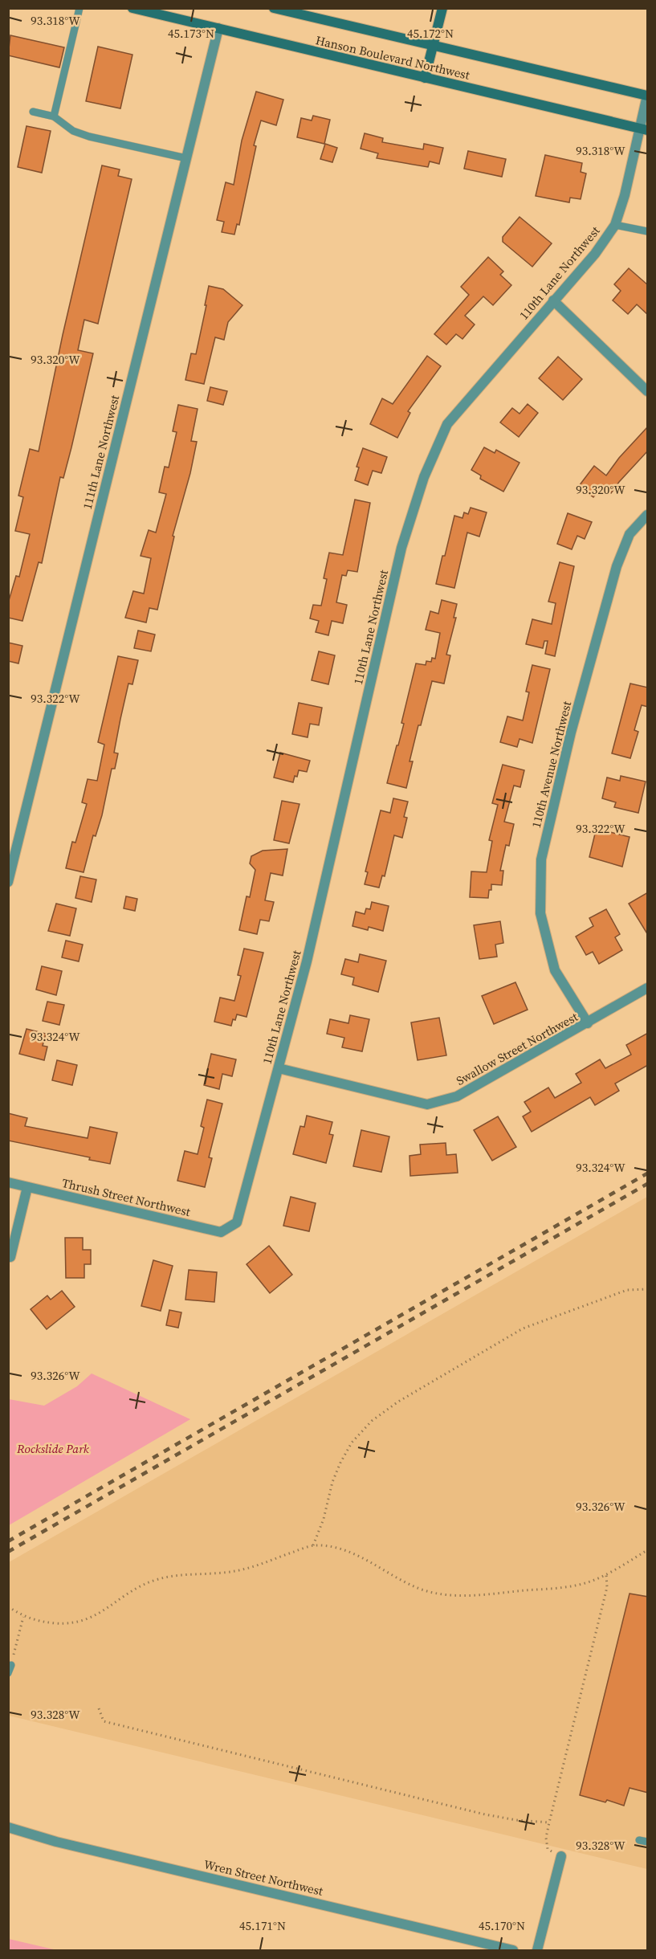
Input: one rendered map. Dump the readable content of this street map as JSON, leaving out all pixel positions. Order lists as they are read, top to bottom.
{
  "streets": {
    "main road": ["Hanson Boulevard Northwest"],
    "street": [
      "110th Lane Northwest",
      "111th Lane Northwest",
      "110th Avenue Northwest",
      "Swallow Street Northwest",
      "Thrush Street Northwest",
      "Wren Street Northwest"
    ]
  },
  "crossings": [
    ["Hanson Boulevard Northwest", "110th Lane Northwest"],
    ["Hanson Boulevard Northwest", "111th Lane Northwest"],
    ["110th Lane Northwest", "Swallow Street Northwest"],
    ["110th Lane Northwest", "Thrush Street Northwest"],
    ["110th Avenue Northwest", "Swallow Street Northwest"]
  ],
  "parks": ["Rockslide Park"],
  "coordinates": [
    "93.318°W",
    "45.173°N",
    "45.172°N",
    "93.320°W",
    "93.322°W",
    "93.324°W",
    "93.326°W",
    "93.328°W",
    "45.171°N",
    "45.170°N"
  ]
}
